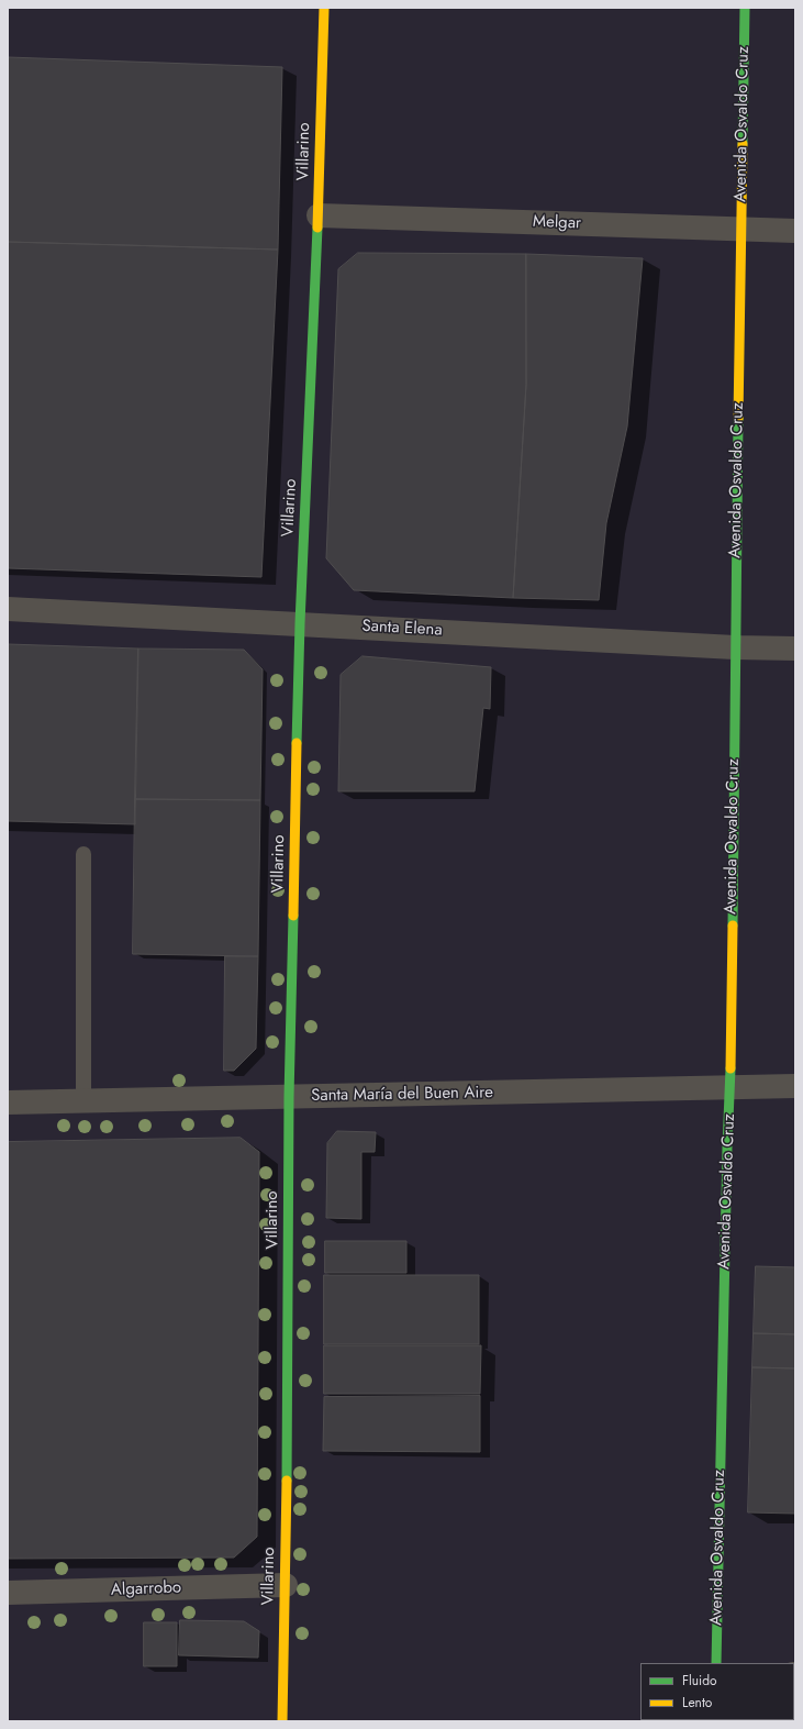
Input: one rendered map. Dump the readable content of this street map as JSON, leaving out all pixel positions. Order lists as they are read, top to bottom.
{
  "streets": {
    "street": [
      "Avenida Osvaldo Cruz",
      "Villarino",
      "Melgar",
      "Santa Elena",
      "Santa María del Buen Aire",
      "Algarrobo"
    ]
  },
  "crossings": [
    ["Avenida Osvaldo Cruz", "Melgar"],
    ["Avenida Osvaldo Cruz", "Santa Elena"],
    ["Avenida Osvaldo Cruz", "Santa María del Buen Aire"],
    ["Villarino", "Melgar"],
    ["Villarino", "Santa Elena"],
    ["Villarino", "Santa María del Buen Aire"],
    ["Villarino", "Algarrobo"]
  ],
  "legend": ["Fluido", "Lento"]
}
